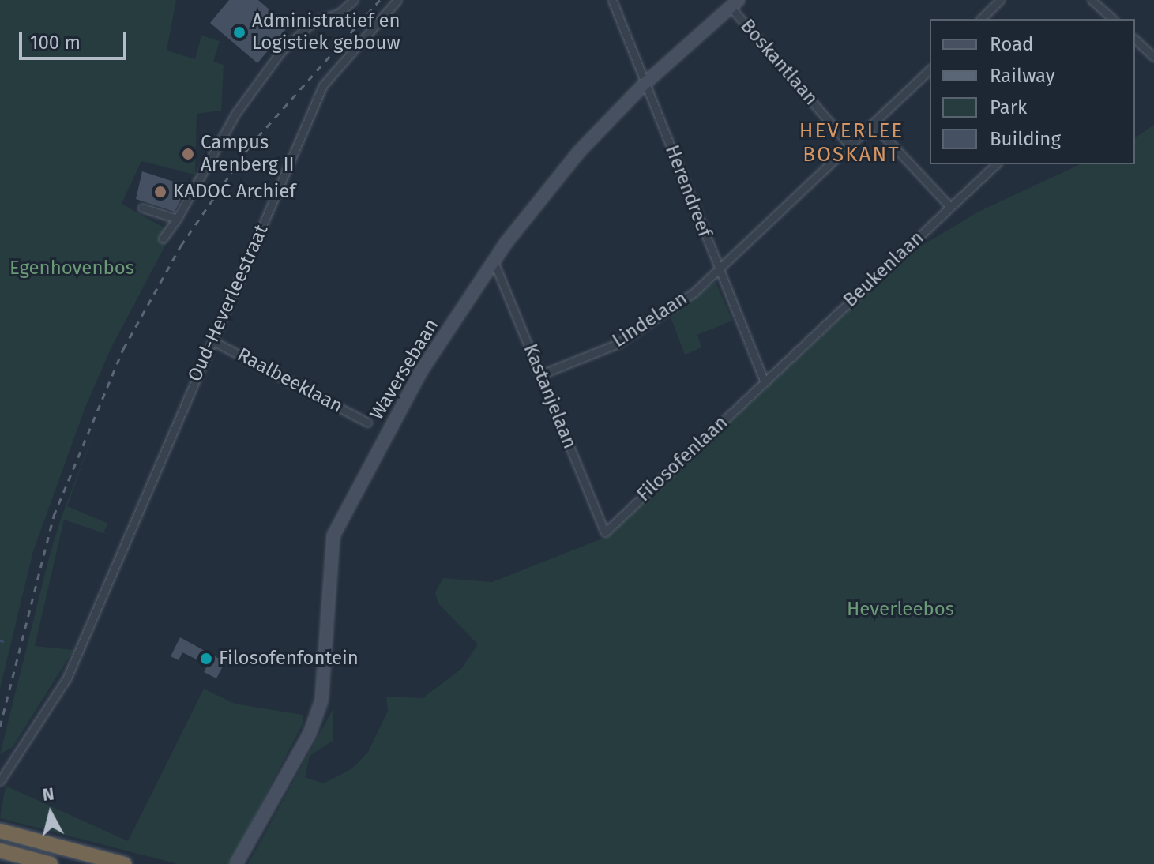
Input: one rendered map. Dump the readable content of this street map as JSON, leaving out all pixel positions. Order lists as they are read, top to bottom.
{
  "streets": {
    "street": [
      "Boskantlaan",
      "Herendreef",
      "Beukenlaan",
      "Oud-Heverleestraat",
      "Lindelaan",
      "Waversebaan",
      "Raalbeeklaan",
      "Kastanjelaan",
      "Filosofenlaan"
    ]
  },
  "crossings": [
    ["Boskantlaan", "Lindelaan"],
    ["Boskantlaan", "Waversebaan"],
    ["Herendreef", "Beukenlaan"],
    ["Herendreef", "Lindelaan"],
    ["Herendreef", "Waversebaan"],
    ["Herendreef", "Filosofenlaan"],
    ["Beukenlaan", "Filosofenlaan"],
    ["Oud-Heverleestraat", "Raalbeeklaan"],
    ["Lindelaan", "Kastanjelaan"],
    ["Waversebaan", "Kastanjelaan"],
    ["Kastanjelaan", "Filosofenlaan"]
  ],
  "districts": ["HEVERLEE BOSKANT"],
  "parks": ["Egenhovenbos", "Heverleebos"],
  "places": [
    "Administratief en Logistiek gebouw",
    "Campus Arenberg II",
    "KADOC Archief",
    "Filosofenfontein"
  ],
  "legend": [
    "Road",
    "Railway",
    "Park",
    "Building"
  ],
  "scale_bar": "100 m",
  "north": "top"
}
